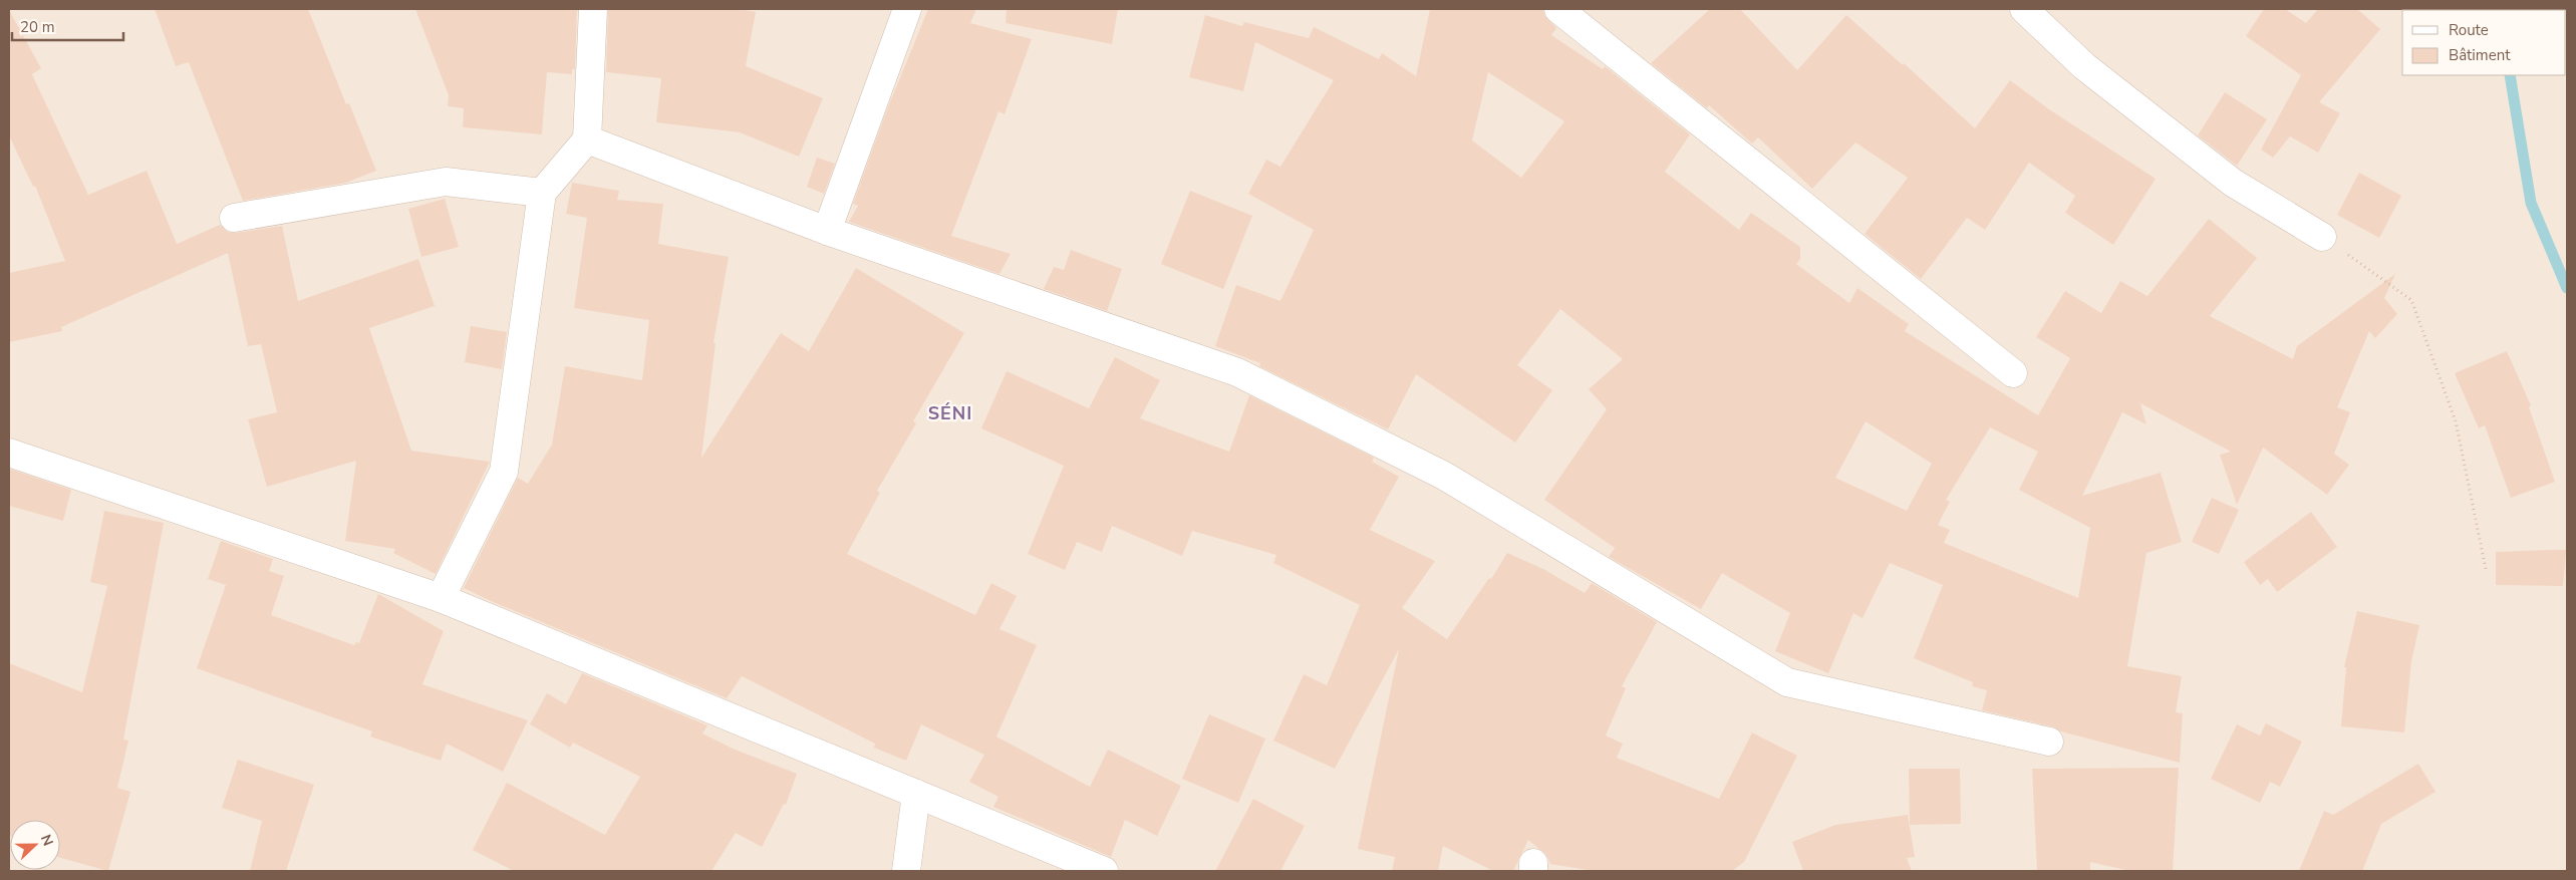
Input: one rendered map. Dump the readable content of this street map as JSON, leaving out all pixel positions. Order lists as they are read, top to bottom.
{
  "districts": ["SÉNI"],
  "legend": ["Route", "Bâtiment"],
  "scale_bar": "20 m",
  "north": "right"
}
